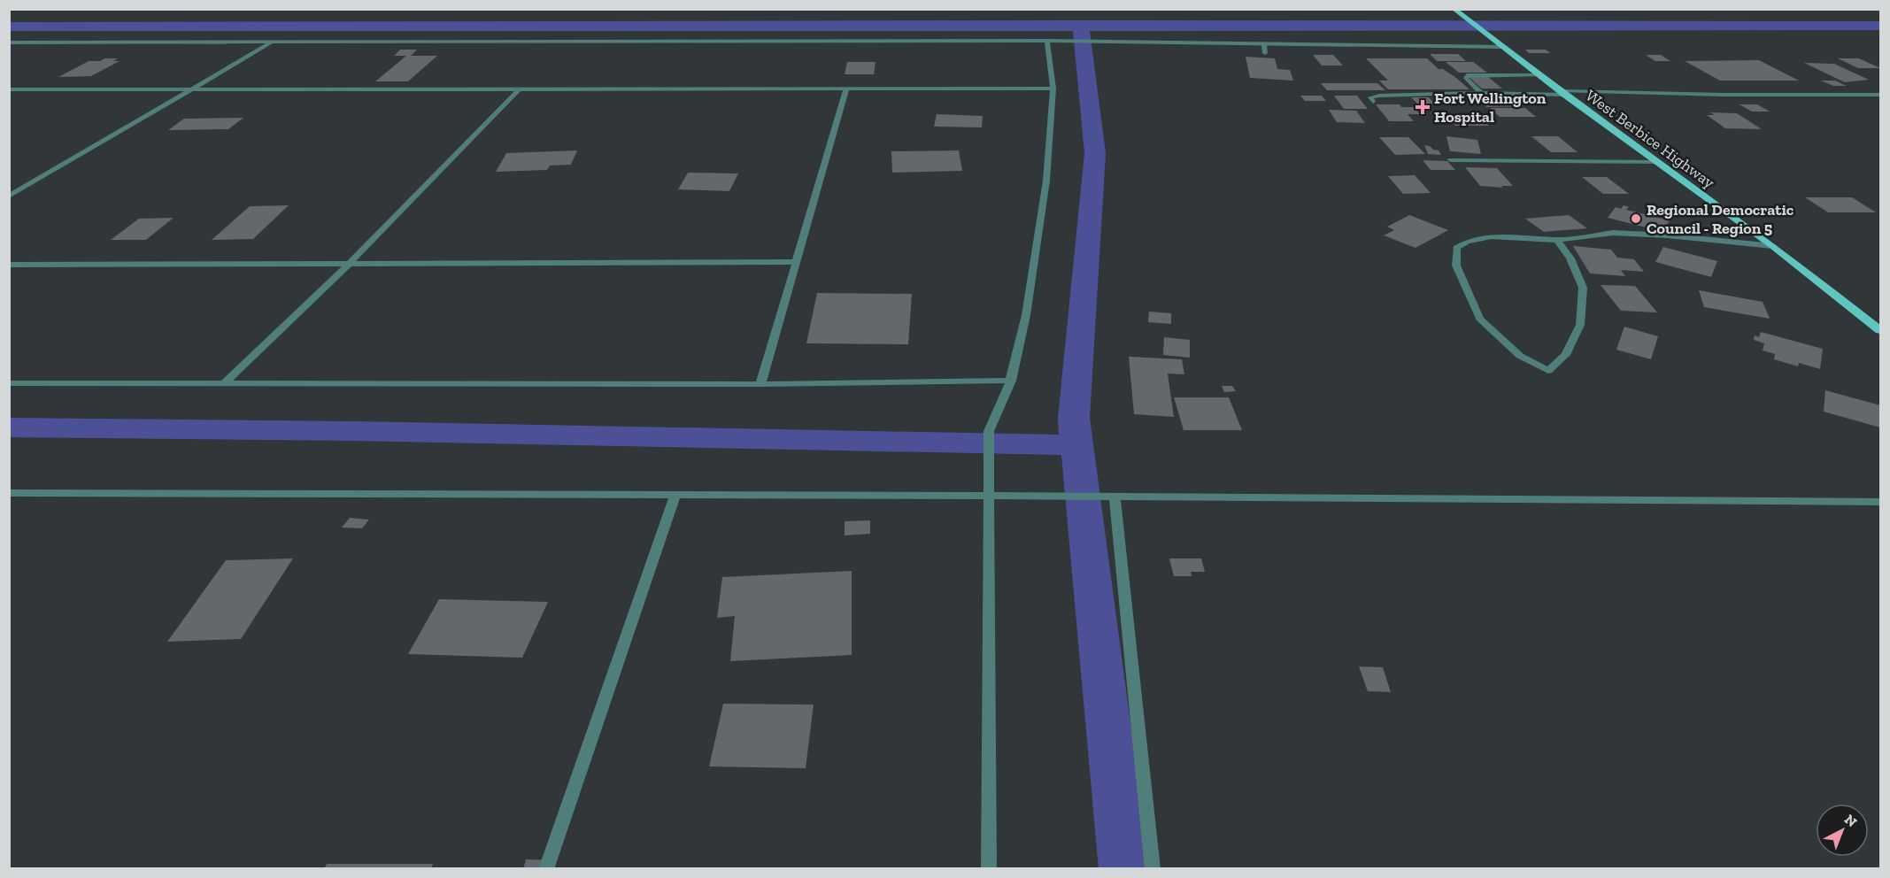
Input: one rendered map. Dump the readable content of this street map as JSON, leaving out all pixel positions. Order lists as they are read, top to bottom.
{
  "streets": {
    "main road": ["West Berbice Highway"]
  },
  "places": {
    "health": ["Fort Wellington Hospital"],
    "other": ["Regional Democratic Council - Region 5"]
  },
  "north": "top right"
}
